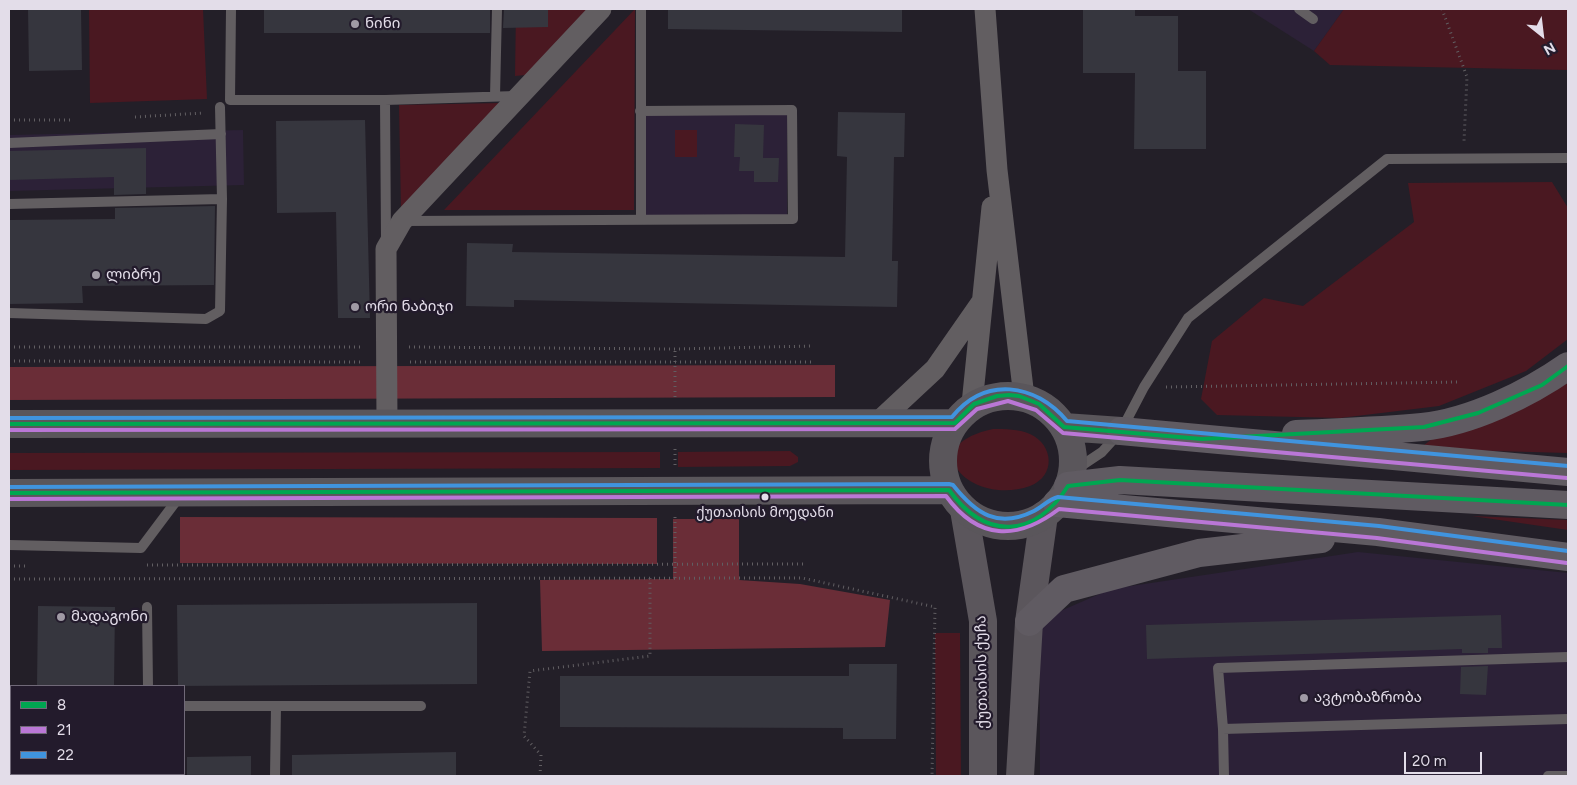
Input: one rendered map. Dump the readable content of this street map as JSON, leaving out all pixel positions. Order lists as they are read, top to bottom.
{
  "streets": {
    "street": ["ქუთაისის ქუჩა"]
  },
  "places": [
    "ნინი",
    "ლიბრე",
    "ორი ნაბიჯი",
    "ქუთაისის მოედანი",
    "მადაგონი",
    "ავტობაზრობა"
  ],
  "lines": ["transit line 8", "transit line 22", "transit line 21"],
  "legend": ["8", "21", "22"],
  "scale_bar": "20 m",
  "north": "bottom right"
}
